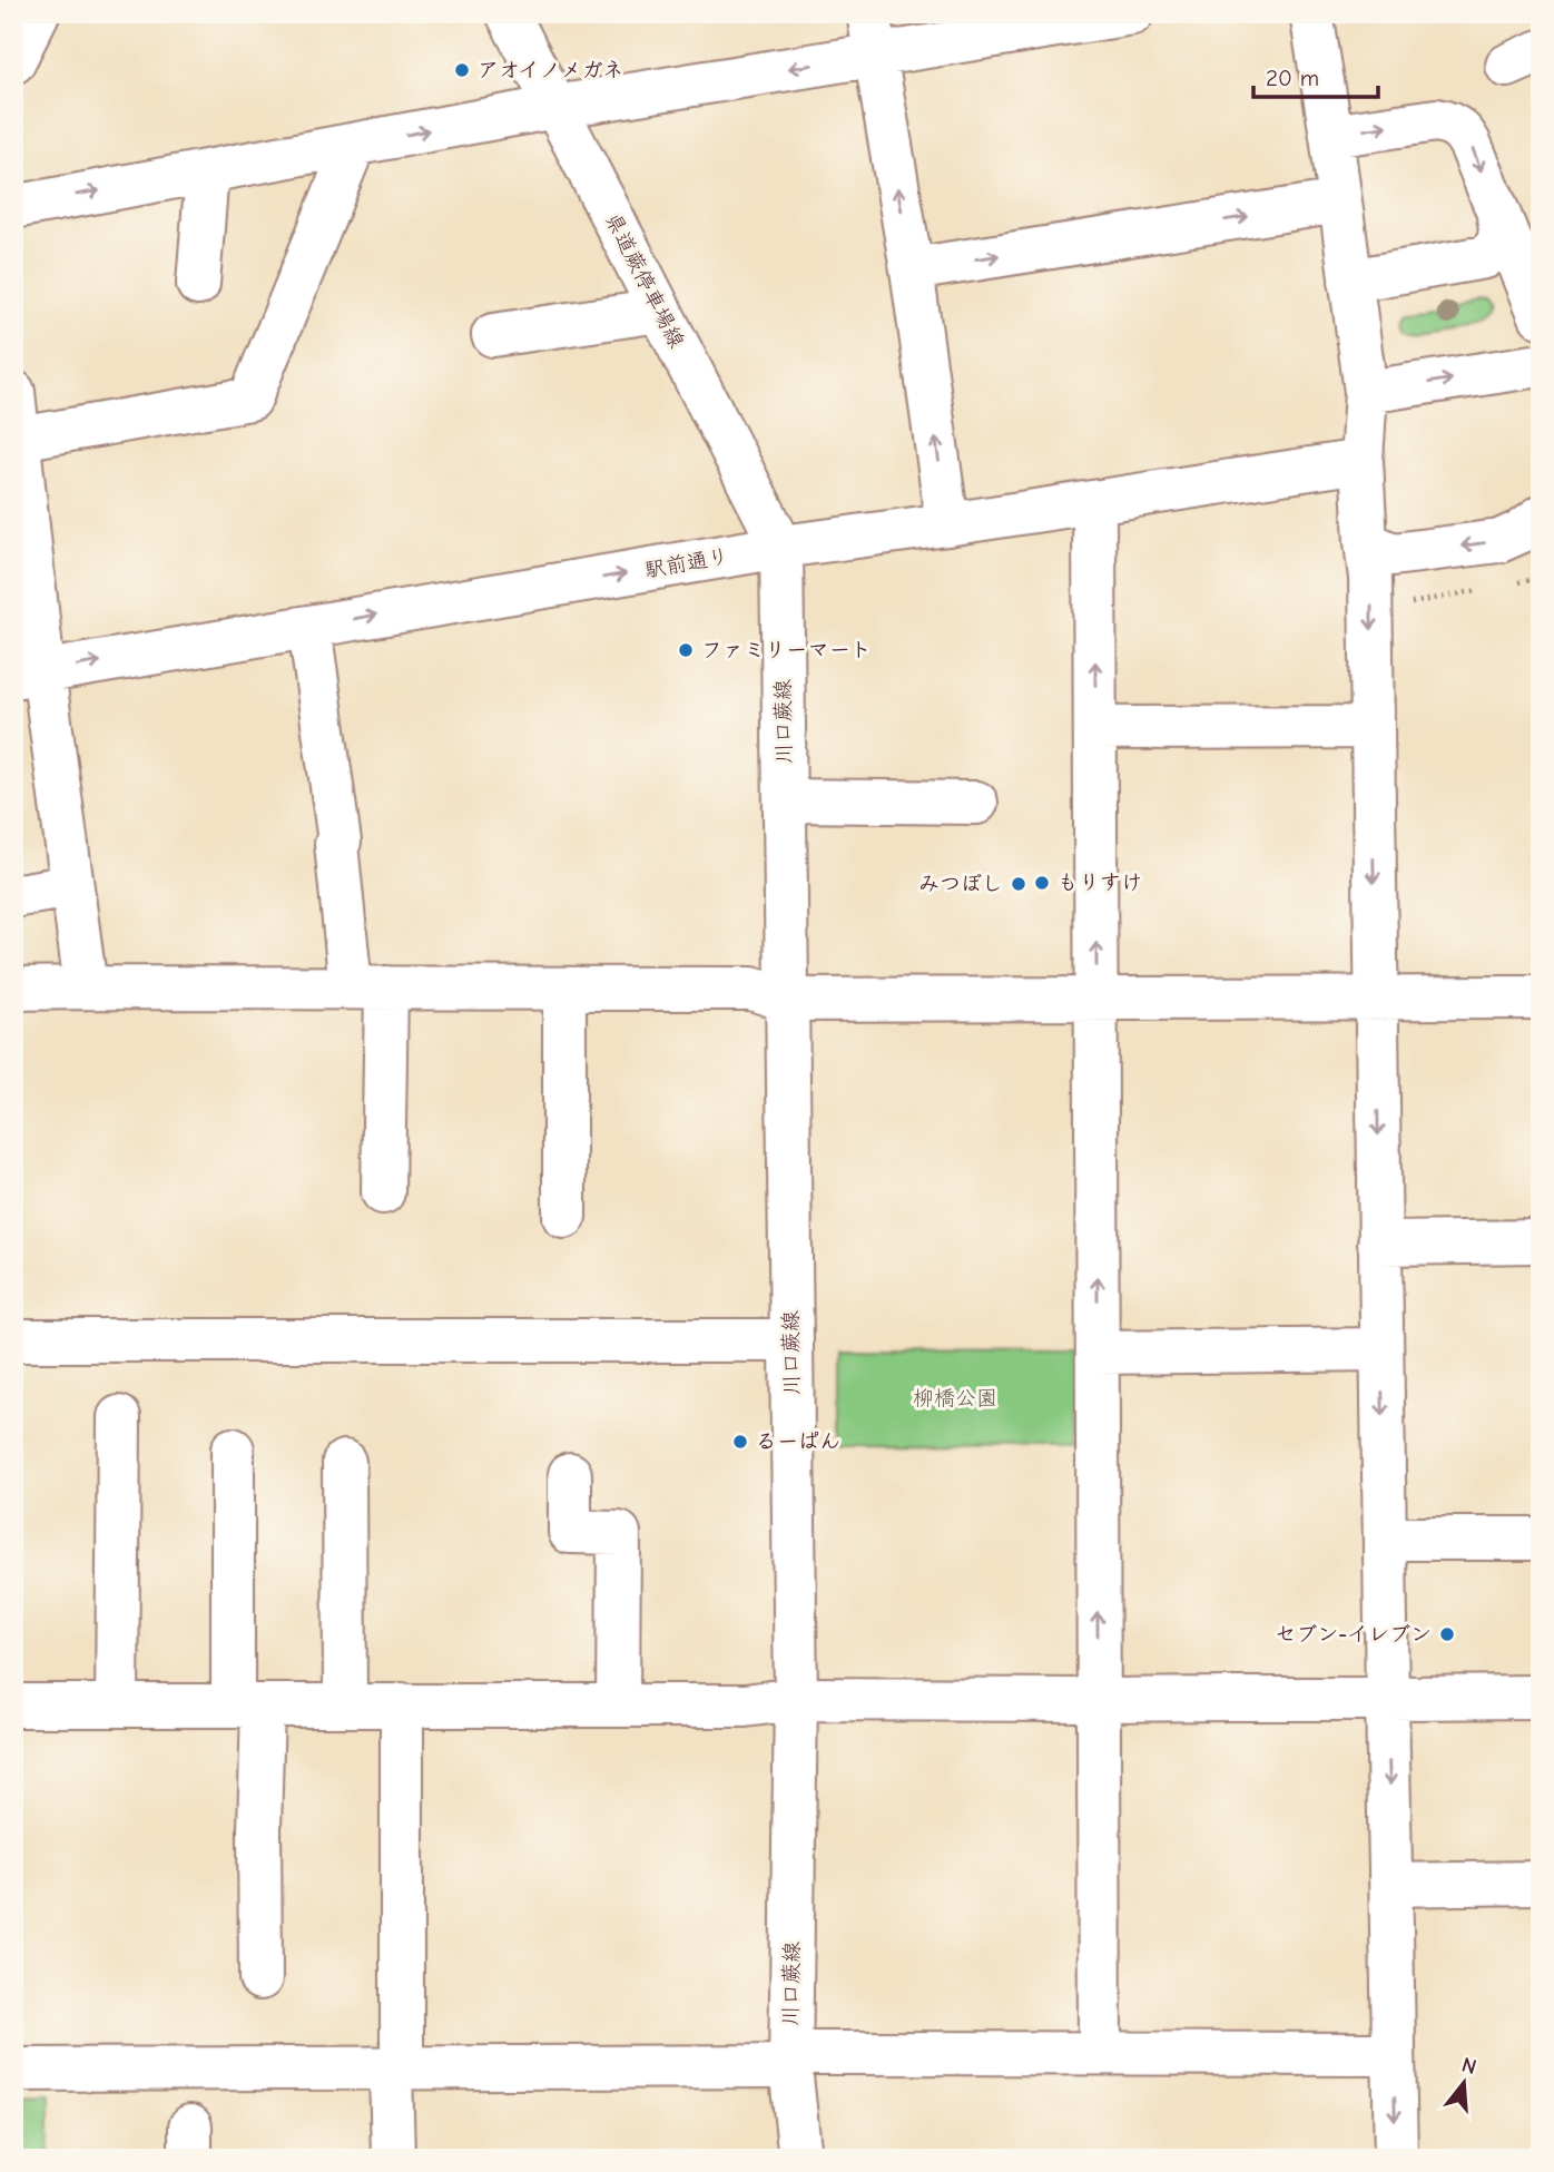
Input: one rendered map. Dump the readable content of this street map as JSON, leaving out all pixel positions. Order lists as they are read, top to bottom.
{
  "streets": {
    "street": ["県道蕨停車場線", "駅前通り", "川口蕨線"]
  },
  "crossings": [
    ["県道蕨停車場線", "駅前通り"],
    ["県道蕨停車場線", "川口蕨線"],
    ["駅前通り", "川口蕨線"]
  ],
  "parks": ["柳橋公園"],
  "places": [
    "アオイノメガネ",
    "ファミリーマート",
    "もりすけ",
    "みつぼし",
    "るーぱん",
    "セブン-イレブン"
  ],
  "scale_bar": "20 m",
  "north": "top"
}
